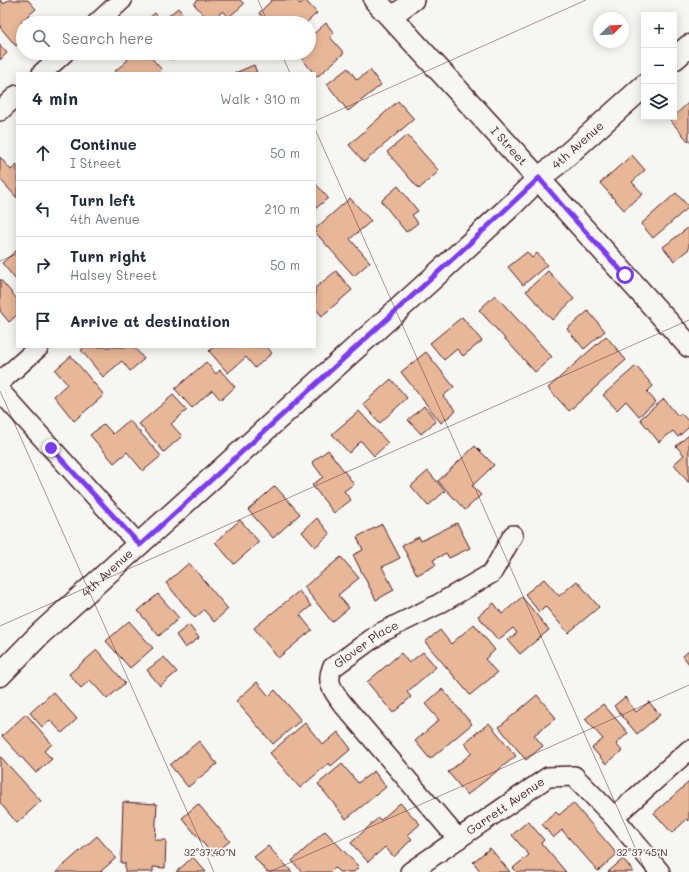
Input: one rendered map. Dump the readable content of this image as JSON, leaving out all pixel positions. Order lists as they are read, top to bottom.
{
  "streets": {
    "main road": ["4th Avenue", "I Street"],
    "street": ["Glover Place", "Garrett Avenue"]
  },
  "crossings": [
    ["4th Avenue", "I Street"],
    ["Glover Place", "Garrett Avenue"]
  ],
  "north": "top right",
  "page": {
    "map_buttons": ["+", "−"],
    "search": "Search here",
    "heading": ["4 min", "Walk · 310 m"],
    "list": [
      ["Continue", "I Street", "50 m"],
      ["Turn left", "4th Avenue", "210 m"],
      ["Turn right", "Halsey Street", "50 m"],
      "Arrive at destination"
    ]
  },
  "coordinates": ["32°37'40\"N", "32°37'45\"N"]
}
